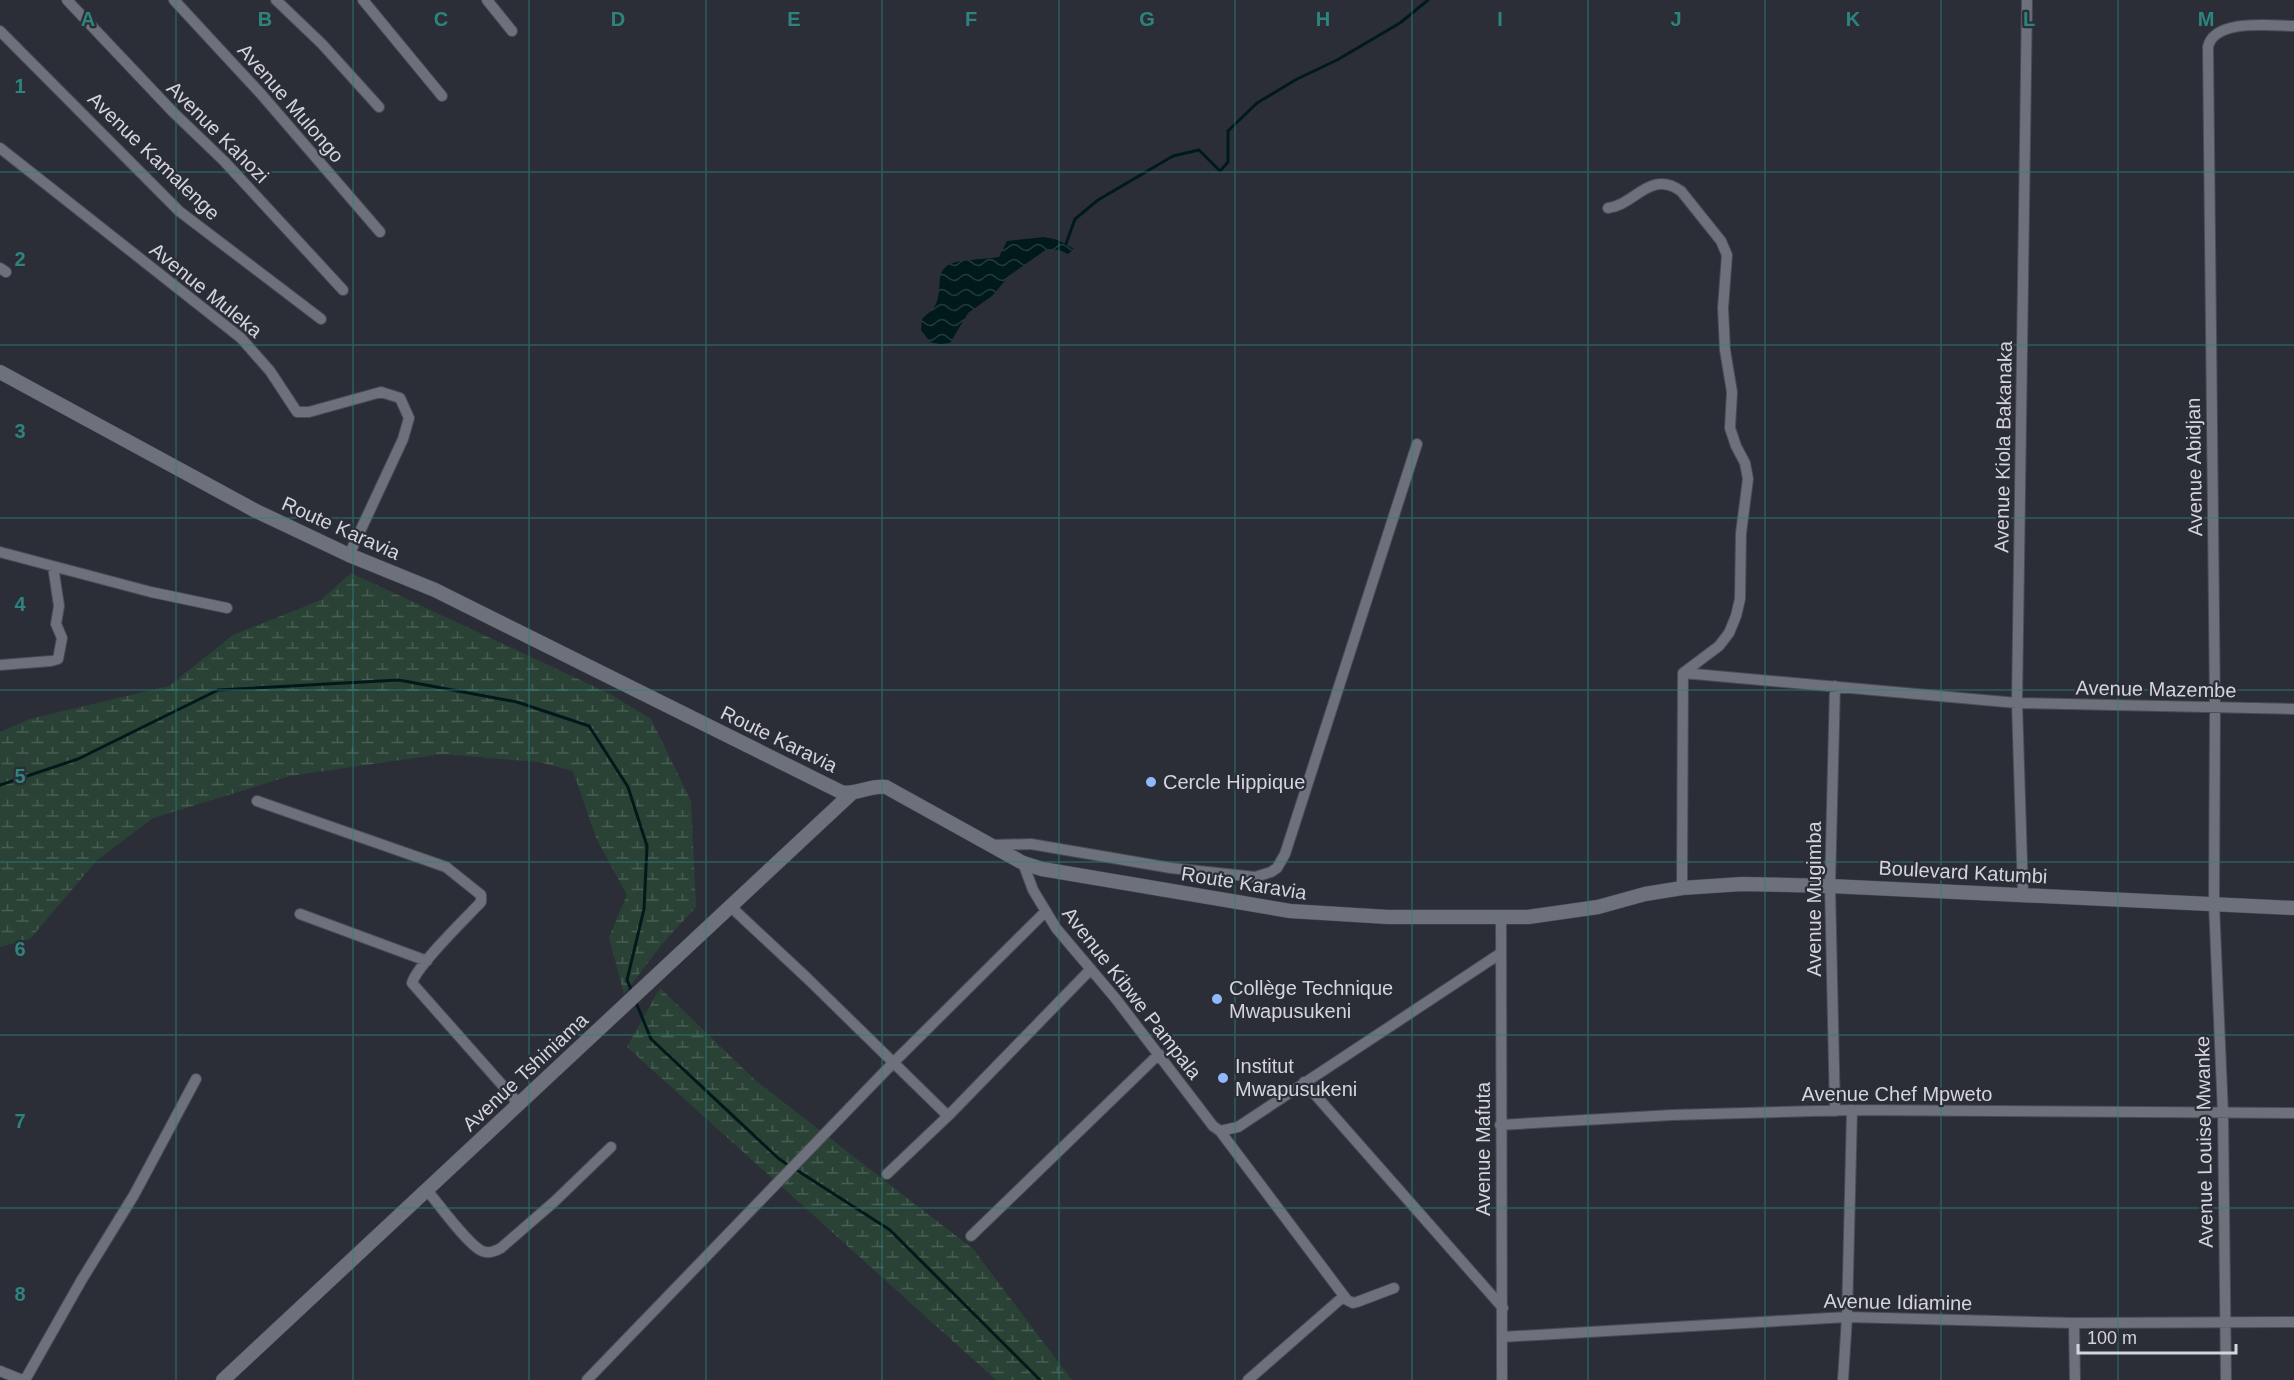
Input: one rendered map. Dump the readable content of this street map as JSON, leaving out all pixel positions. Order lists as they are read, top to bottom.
{
  "streets": {
    "street": [
      "Avenue Mulongo",
      "Avenue Kahozi",
      "Avenue Kamalenge",
      "Avenue Muleka",
      "Avenue Kiola Bakanaka",
      "Avenue Abidjan",
      "Route Karavia",
      "Avenue Mazembe",
      "Boulevard Katumbi",
      "Avenue Mugimba",
      "Avenue Kibwe Pampala",
      "Avenue Tshiniama",
      "Avenue Chef Mpweto",
      "Avenue Louise Mwanke",
      "Avenue Mafuta",
      "Avenue Idiamine"
    ]
  },
  "crossings": [
    ["Avenue Muleka", "Route Karavia"],
    ["Avenue Kiola Bakanaka", "Avenue Mazembe"],
    ["Avenue Kiola Bakanaka", "Boulevard Katumbi"],
    ["Avenue Abidjan", "Avenue Mazembe"],
    ["Avenue Abidjan", "Boulevard Katumbi"],
    ["Avenue Abidjan", "Avenue Louise Mwanke"],
    ["Route Karavia", "Boulevard Katumbi"],
    ["Route Karavia", "Avenue Kibwe Pampala"],
    ["Route Karavia", "Avenue Tshiniama"],
    ["Route Karavia", "Avenue Mafuta"],
    ["Avenue Mazembe", "Avenue Mugimba"],
    ["Boulevard Katumbi", "Avenue Mugimba"],
    ["Boulevard Katumbi", "Avenue Louise Mwanke"],
    ["Avenue Mugimba", "Avenue Chef Mpweto"],
    ["Avenue Chef Mpweto", "Avenue Louise Mwanke"],
    ["Avenue Chef Mpweto", "Avenue Mafuta"],
    ["Avenue Louise Mwanke", "Avenue Idiamine"],
    ["Avenue Mafuta", "Avenue Idiamine"]
  ],
  "places": ["Cercle Hippique", "Collège Technique Mwapusukeni", "Institut Mwapusukeni"],
  "scale_bar": "100 m",
  "grid": {
    "columns": [
      "A",
      "B",
      "C",
      "D",
      "E",
      "F",
      "G",
      "H",
      "I",
      "J",
      "K",
      "L",
      "M"
    ],
    "rows": [
      "1",
      "2",
      "3",
      "4",
      "5",
      "6",
      "7",
      "8"
    ]
  }
}
